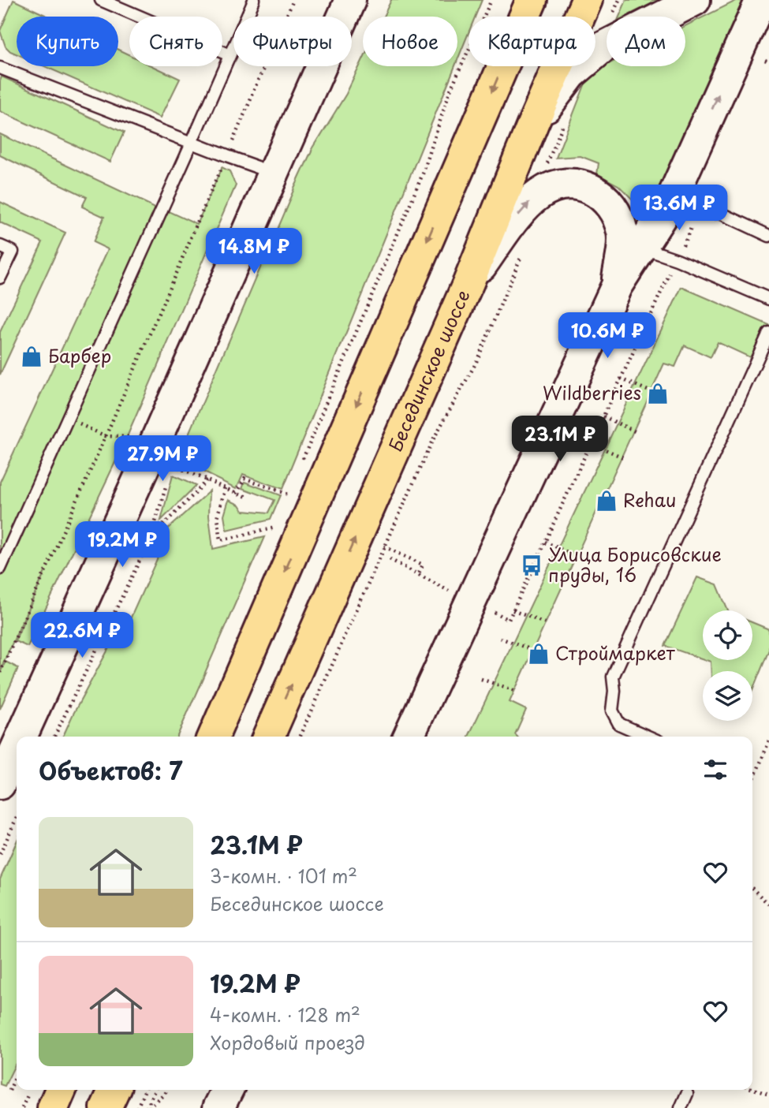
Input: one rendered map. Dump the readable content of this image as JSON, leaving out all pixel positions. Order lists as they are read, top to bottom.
{
  "streets": {
    "main road": ["Бесединское шоссе"]
  },
  "places": {
    "shop": [
      "Барбер",
      "Wildberries",
      "Rehau",
      "Строймаркет"
    ],
    "bus stop": ["Улица Борисовские пруды, 16"]
  },
  "page": {
    "chip": [
      "Купить",
      "Снять",
      "Фильтры",
      "Новое",
      "Квартира",
      "Дом"
    ],
    "price": [
      "13.6M ₽",
      "14.8M ₽",
      "10.6M ₽",
      "23.1M ₽",
      "27.9M ₽",
      "19.2M ₽",
      "22.6M ₽"
    ],
    "heading": "Объектов: 7",
    "list": [
      {
        "name": "23.1M ₽",
        "note": "3-комн. · 101 m² · Бесединское шоссе"
      },
      {
        "name": "19.2M ₽",
        "note": "4-комн. · 128 m² · Хордовый проезд"
      }
    ]
  }
}
